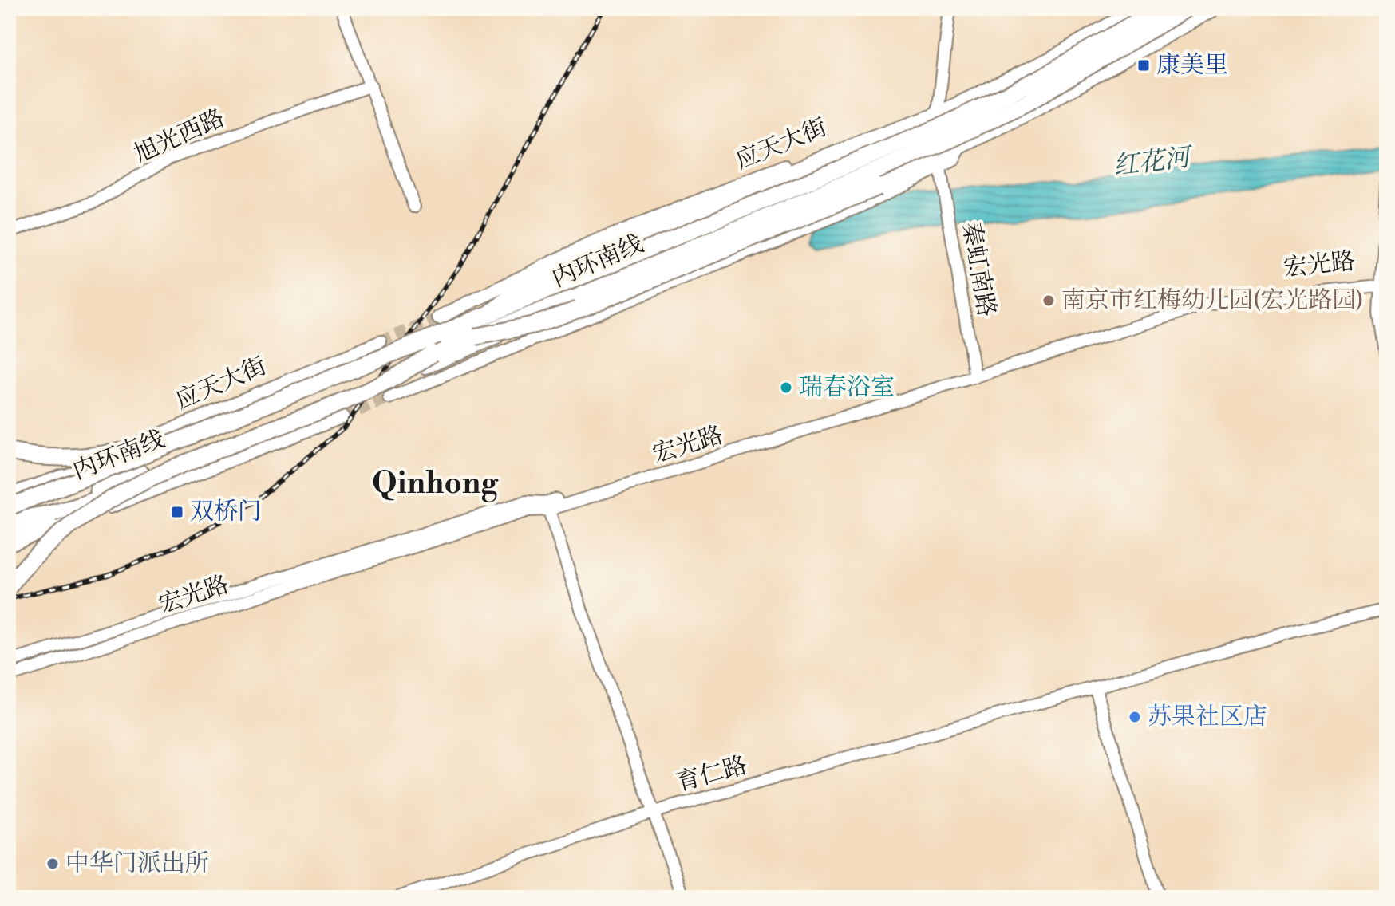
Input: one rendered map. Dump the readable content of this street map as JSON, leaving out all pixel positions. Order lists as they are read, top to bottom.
{
  "streets": {
    "highway": ["内环南线"],
    "main road": ["应天大街"],
    "street": [
      "旭光西路",
      "宏光路",
      "秦虹南路",
      "育仁路"
    ]
  },
  "crossings": [
    ["应天大街", "秦虹南路"],
    ["宏光路", "秦虹南路"],
    ["宏光路", "育仁路"]
  ],
  "districts": ["Qinhong"],
  "water": ["红花河"],
  "places": {
    "transit": ["康美里", "双桥门"],
    "other": [
      "南京市红梅幼儿园(宏光路园)",
      "瑞春浴室",
      "苏果社区店",
      "中华门派出所"
    ]
  }
}
